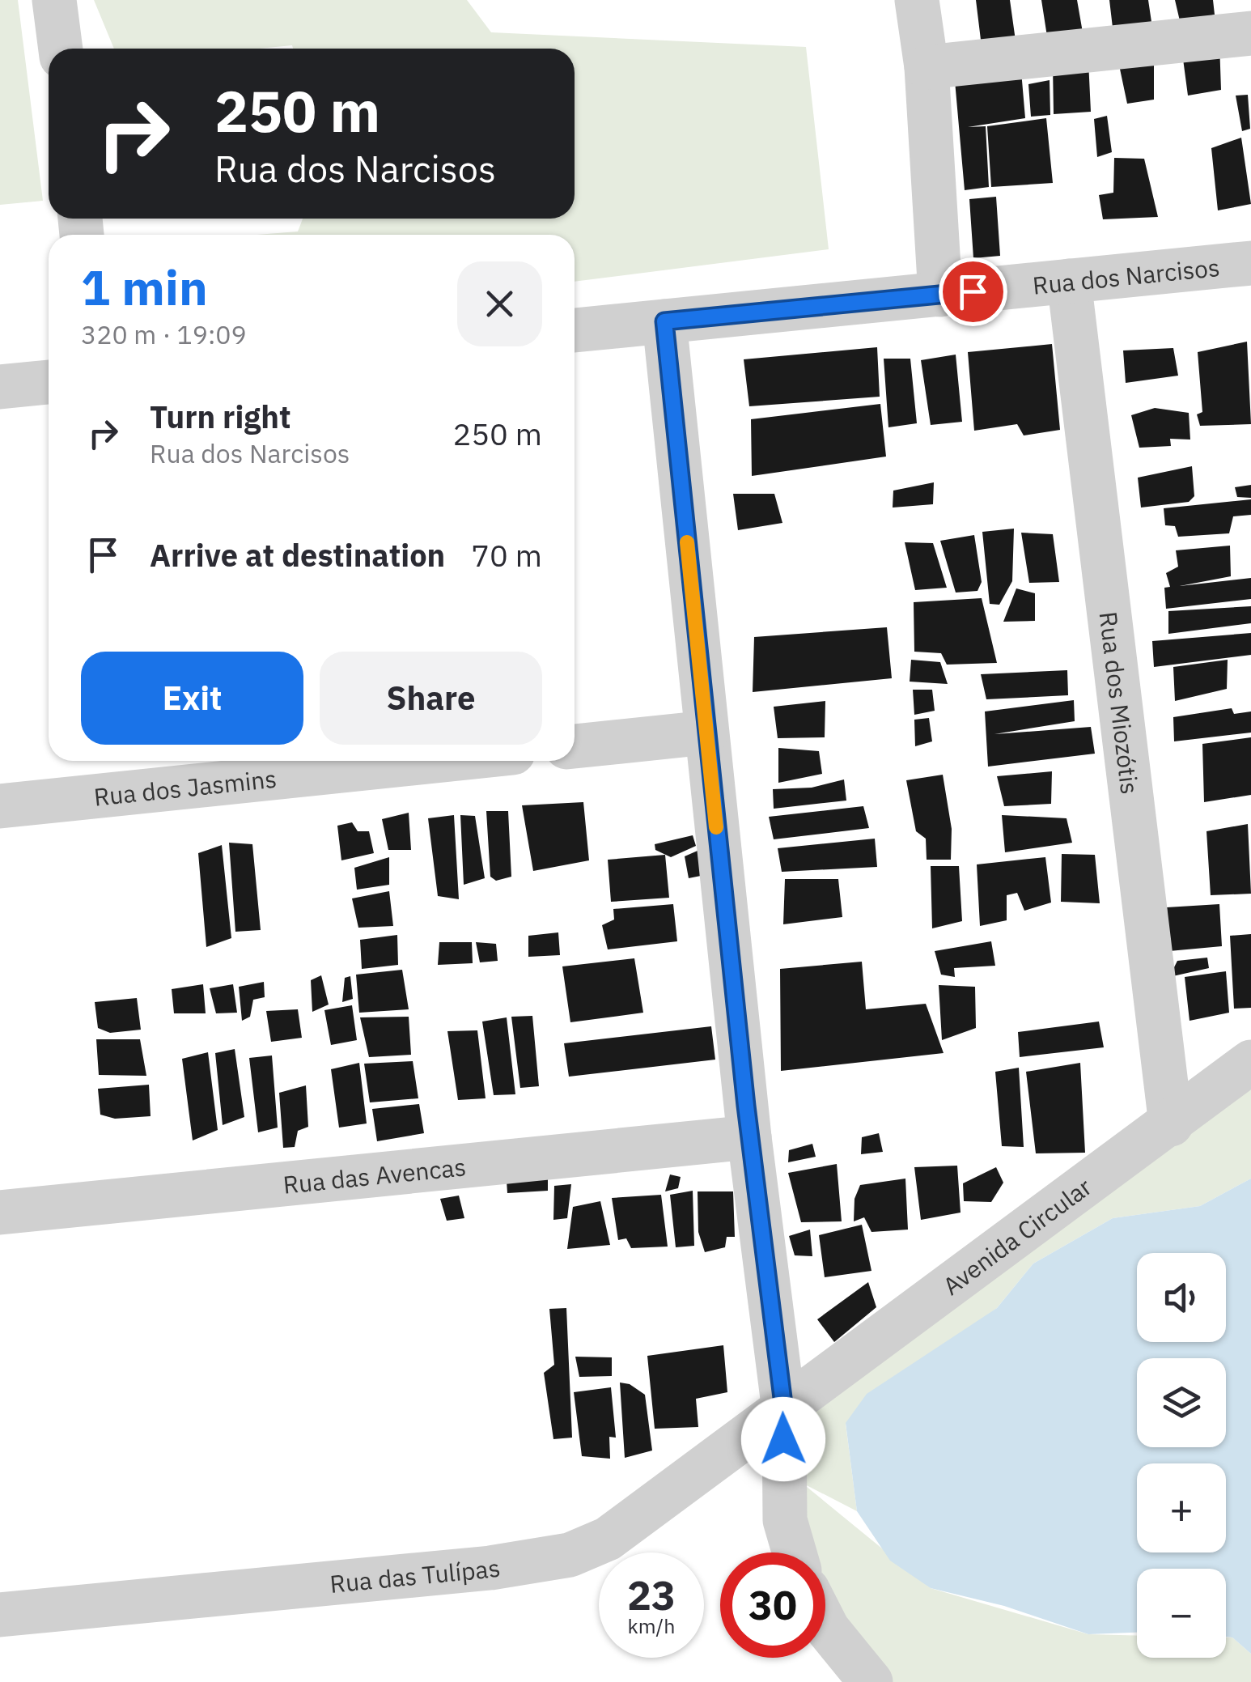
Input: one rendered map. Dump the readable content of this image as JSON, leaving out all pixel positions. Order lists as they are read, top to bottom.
{
  "streets": {
    "street": [
      "Rua dos Narcisos",
      "Rua dos Miozótis",
      "Rua dos Jasmins",
      "Rua das Avencas",
      "Avenida Circular",
      "Rua das Tulípas"
    ]
  },
  "crossings": [
    ["Rua dos Narcisos", "Rua dos Miozótis"],
    ["Rua dos Miozótis", "Avenida Circular"],
    ["Avenida Circular", "Rua das Tulípas"]
  ],
  "page": {
    "turn": ["250 m", "Rua dos Narcisos"],
    "heading": ["1 min", "320 m · 19:09"],
    "list": [
      {
        "name": "Turn right",
        "note": "Rua dos Narcisos",
        "value": "250 m"
      },
      {
        "name": "Arrive at destination",
        "value": "70 m"
      }
    ],
    "buttons": ["Exit", "Share"],
    "map_buttons": ["+", "−"],
    "speed": "23 km/h",
    "limit": "30"
  }
}
